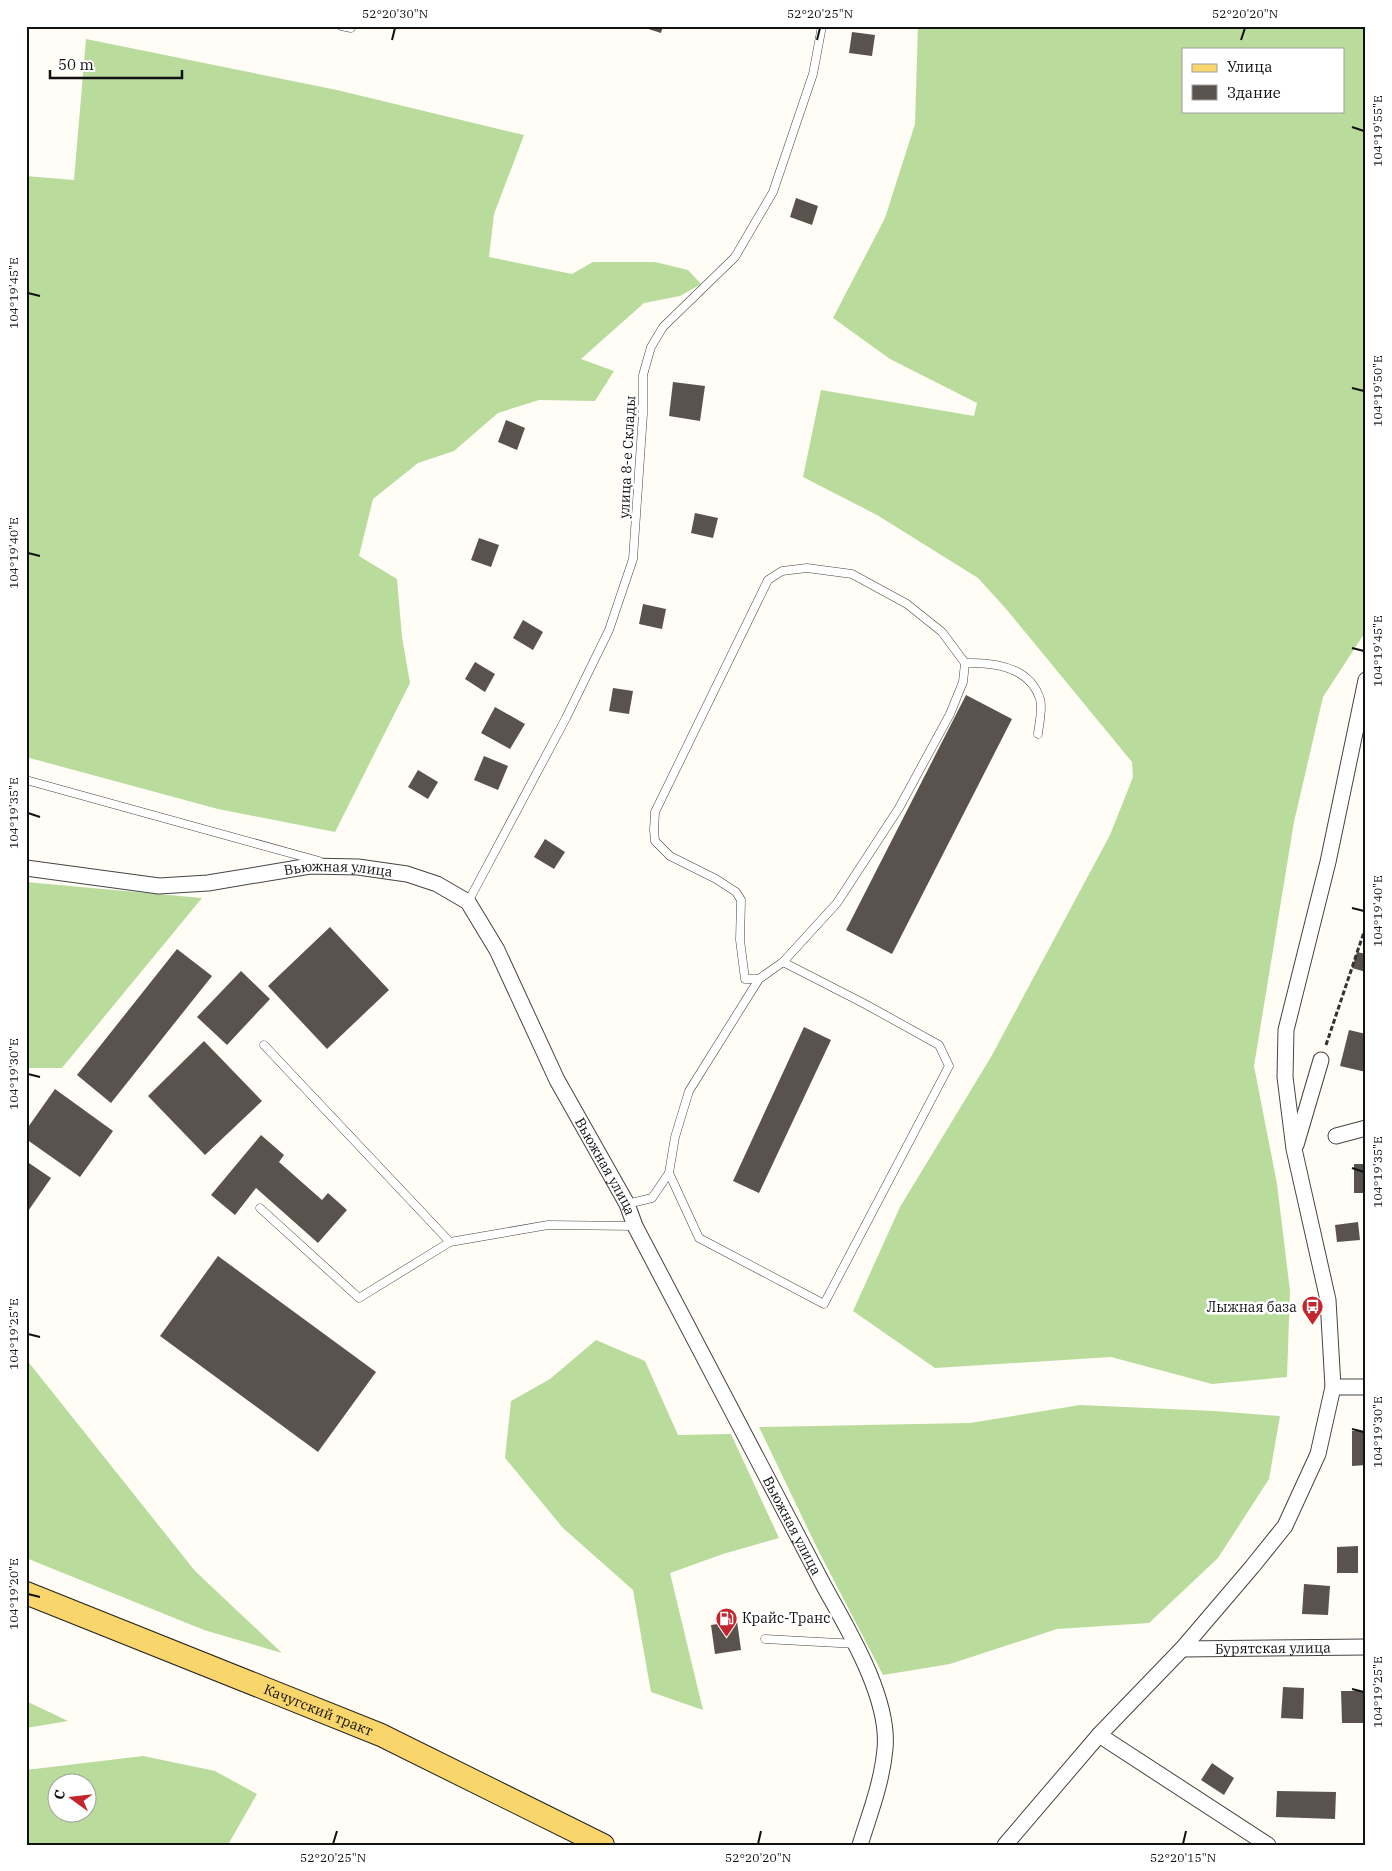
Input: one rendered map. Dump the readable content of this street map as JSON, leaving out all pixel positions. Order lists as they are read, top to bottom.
{
  "streets": {
    "main road": ["Качугский тракт"],
    "street": ["Вьюжная улица", "Бурятская улица"],
    "lane": ["улица 8-е Склады"]
  },
  "crossings": [
    ["улица 8-е Склады", "Вьюжная улица"]
  ],
  "places": {
    "bus stop": ["Лыжная база"],
    "fuel station": ["Крайс-Транс"]
  },
  "legend": ["Улица", "Здание"],
  "scale_bar": "50 m",
  "north": "left",
  "coordinates": [
    "52°20'30\"N",
    "52°20'25\"N",
    "52°20'20\"N",
    "104°19'55\"E",
    "104°19'45\"E",
    "104°19'50\"E",
    "104°19'40\"E",
    "104°19'35\"E",
    "104°19'30\"E",
    "104°19'25\"E",
    "104°19'20\"E",
    "52°20'15\"N"
  ]
}
